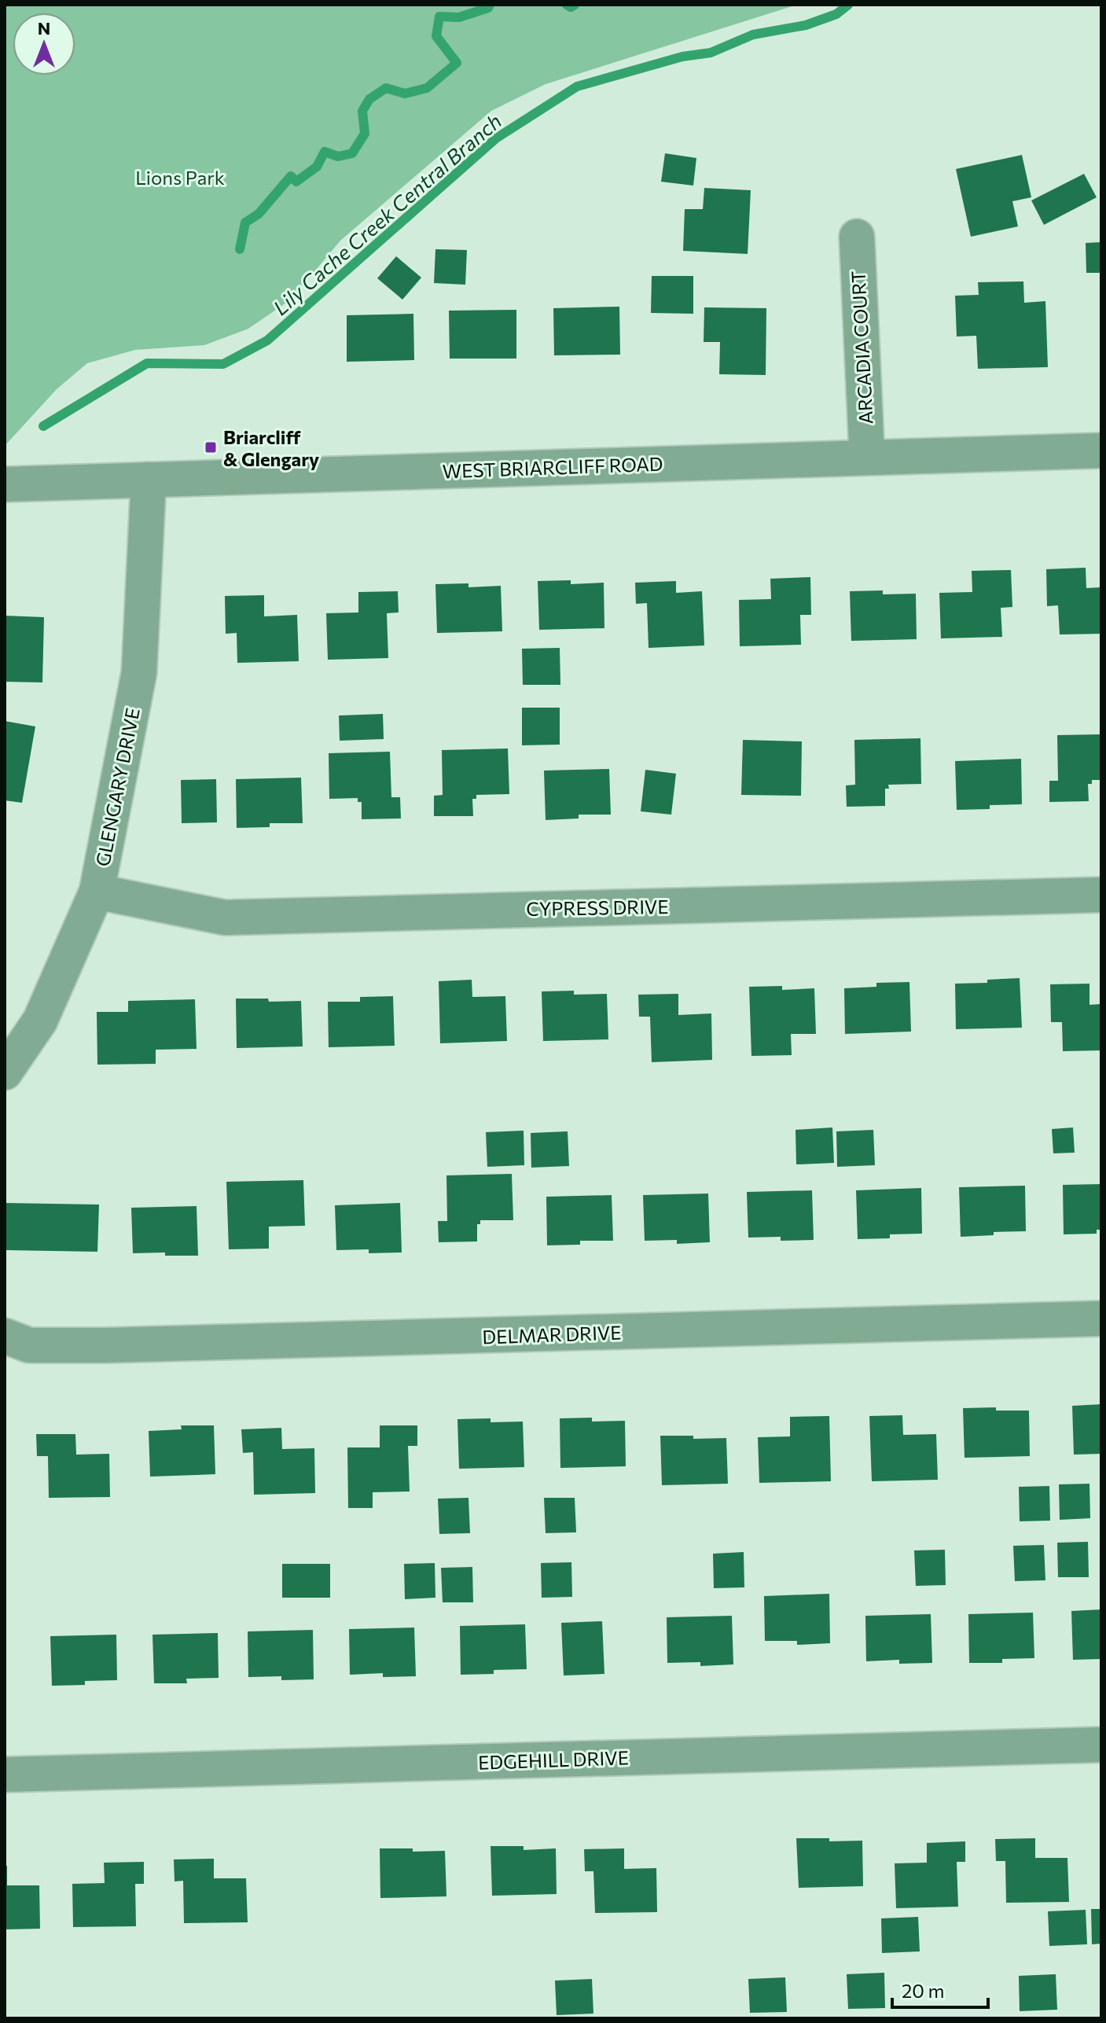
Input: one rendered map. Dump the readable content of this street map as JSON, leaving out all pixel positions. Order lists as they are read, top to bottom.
{
  "streets": {
    "street": [
      "ARCADIA COURT",
      "WEST BRIARCLIFF ROAD",
      "GLENGARY DRIVE",
      "CYPRESS DRIVE",
      "DELMAR DRIVE",
      "EDGEHILL DRIVE"
    ]
  },
  "crossings": [
    ["ARCADIA COURT", "WEST BRIARCLIFF ROAD"],
    ["WEST BRIARCLIFF ROAD", "GLENGARY DRIVE"],
    ["GLENGARY DRIVE", "CYPRESS DRIVE"]
  ],
  "water": ["Lily Cache Creek Central Branch"],
  "parks": ["Lions Park"],
  "places": {
    "transit": ["Briarcliff & Glengary"]
  },
  "scale_bar": "20 m",
  "north": "top"
}
